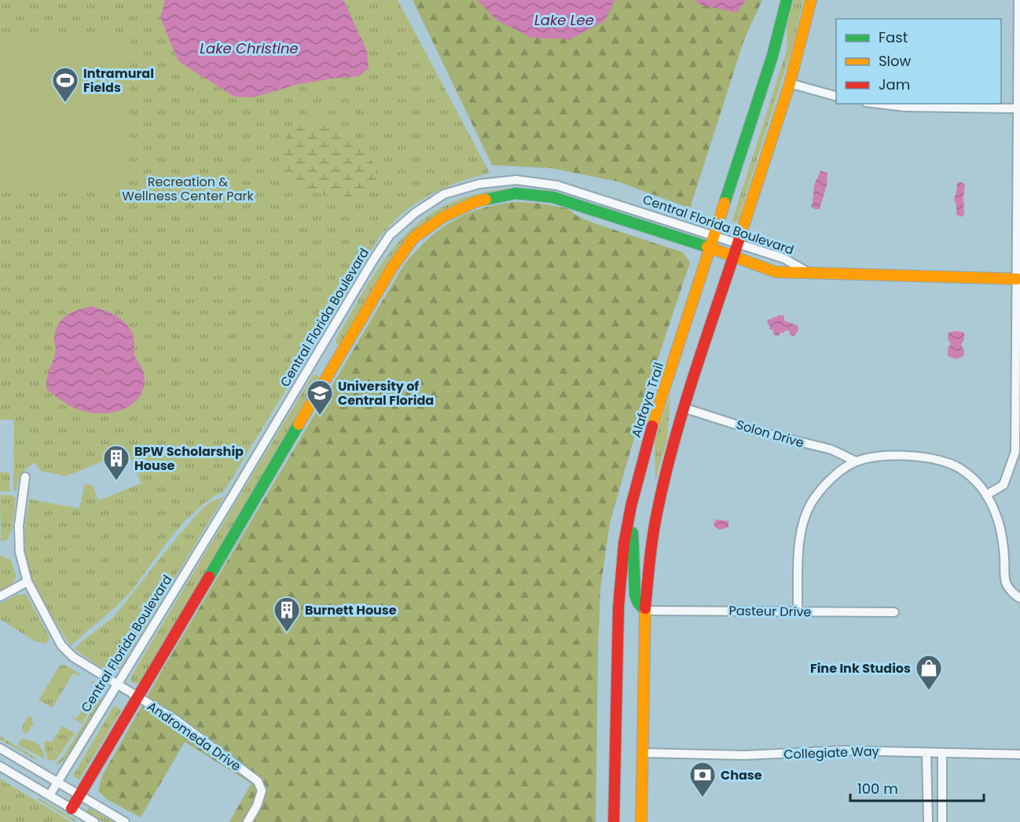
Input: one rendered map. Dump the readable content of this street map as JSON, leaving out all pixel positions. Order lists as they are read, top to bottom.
{
  "streets": {
    "main road": ["Central Florida Boulevard", "Alafaya Trail"],
    "street": [
      "Solon Drive",
      "Pasteur Drive",
      "Andromeda Drive",
      "Collegiate Way"
    ]
  },
  "crossings": [
    ["Central Florida Boulevard", "Alafaya Trail"],
    ["Central Florida Boulevard", "Andromeda Drive"]
  ],
  "water": ["Lake Lee", "Lake Christine"],
  "parks": ["Recreation & Wellness Center Park"],
  "places": {
    "sports": ["Intramural Fields"],
    "school or university": ["University of Central Florida"],
    "building": ["BPW Scholarship House", "Burnett House"],
    "shop": ["Fine Ink Studios"],
    "bank": ["Chase"]
  },
  "legend": ["Fast", "Slow", "Jam"],
  "scale_bar": "100 m"
}
